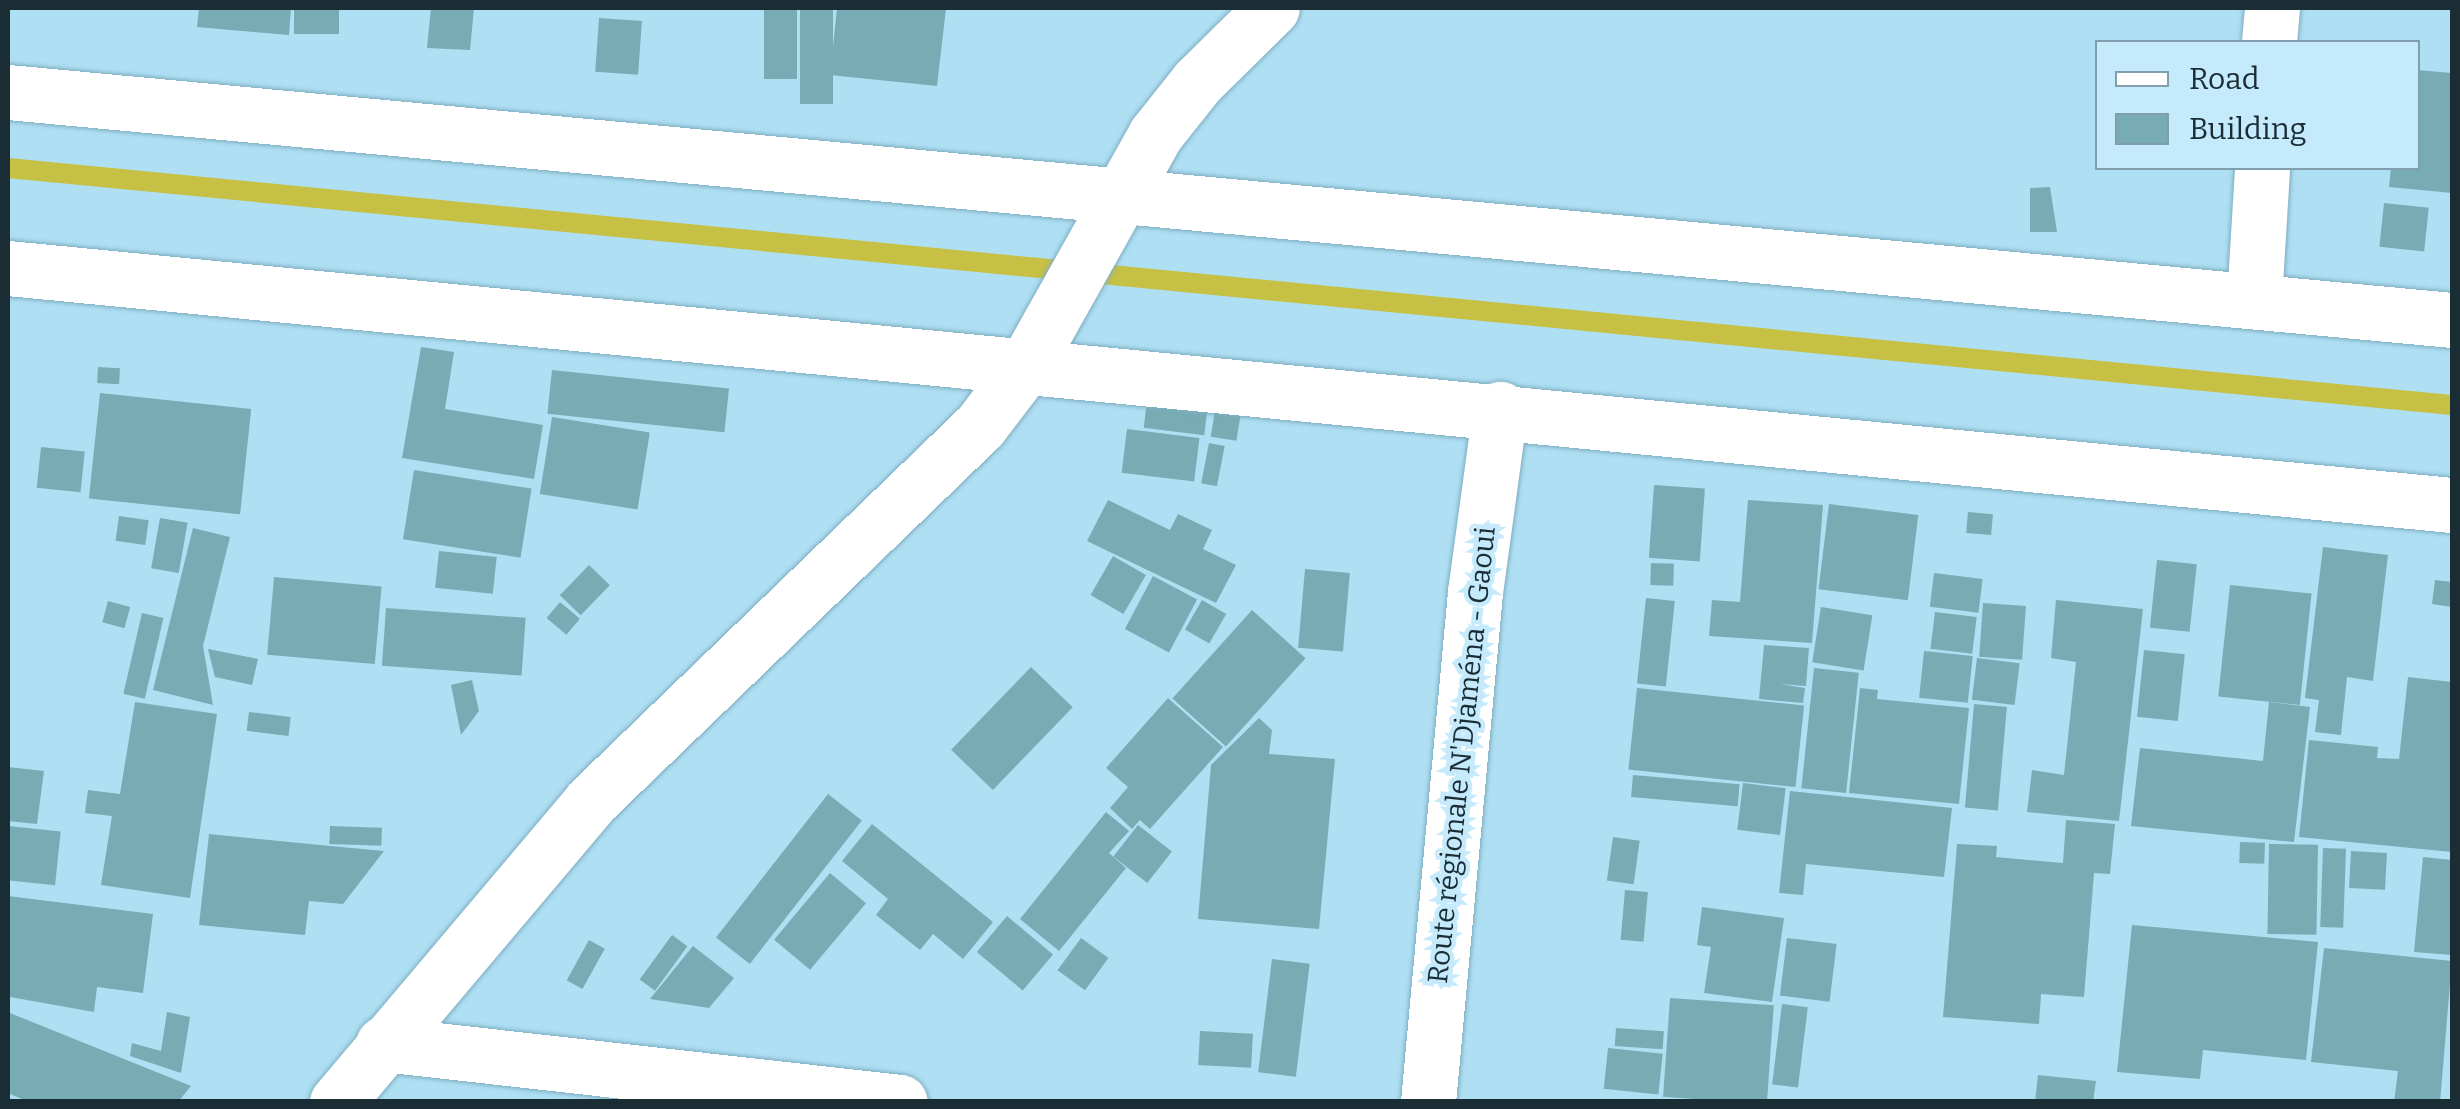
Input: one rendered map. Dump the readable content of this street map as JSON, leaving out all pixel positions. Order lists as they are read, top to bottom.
{
  "streets": {
    "street": ["Route régionale N'Djaména - Gaoui"]
  },
  "legend": ["Road", "Building"]
}
